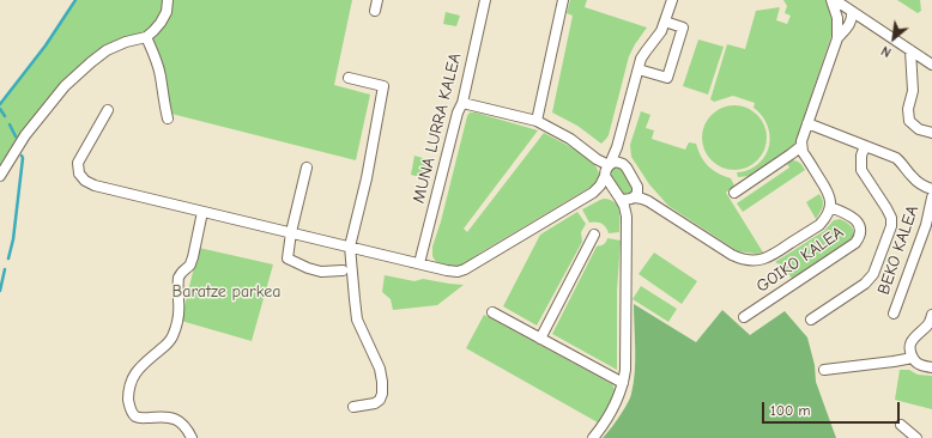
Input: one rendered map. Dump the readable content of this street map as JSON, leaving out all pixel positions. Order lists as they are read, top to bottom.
{
  "streets": {
    "street": ["MUNA LURRA KALEA", "BEKO KALEA", "GOIKO KALEA"]
  },
  "parks": ["Baratze parkea"],
  "scale_bar": "100 m",
  "north": "bottom left"
}
